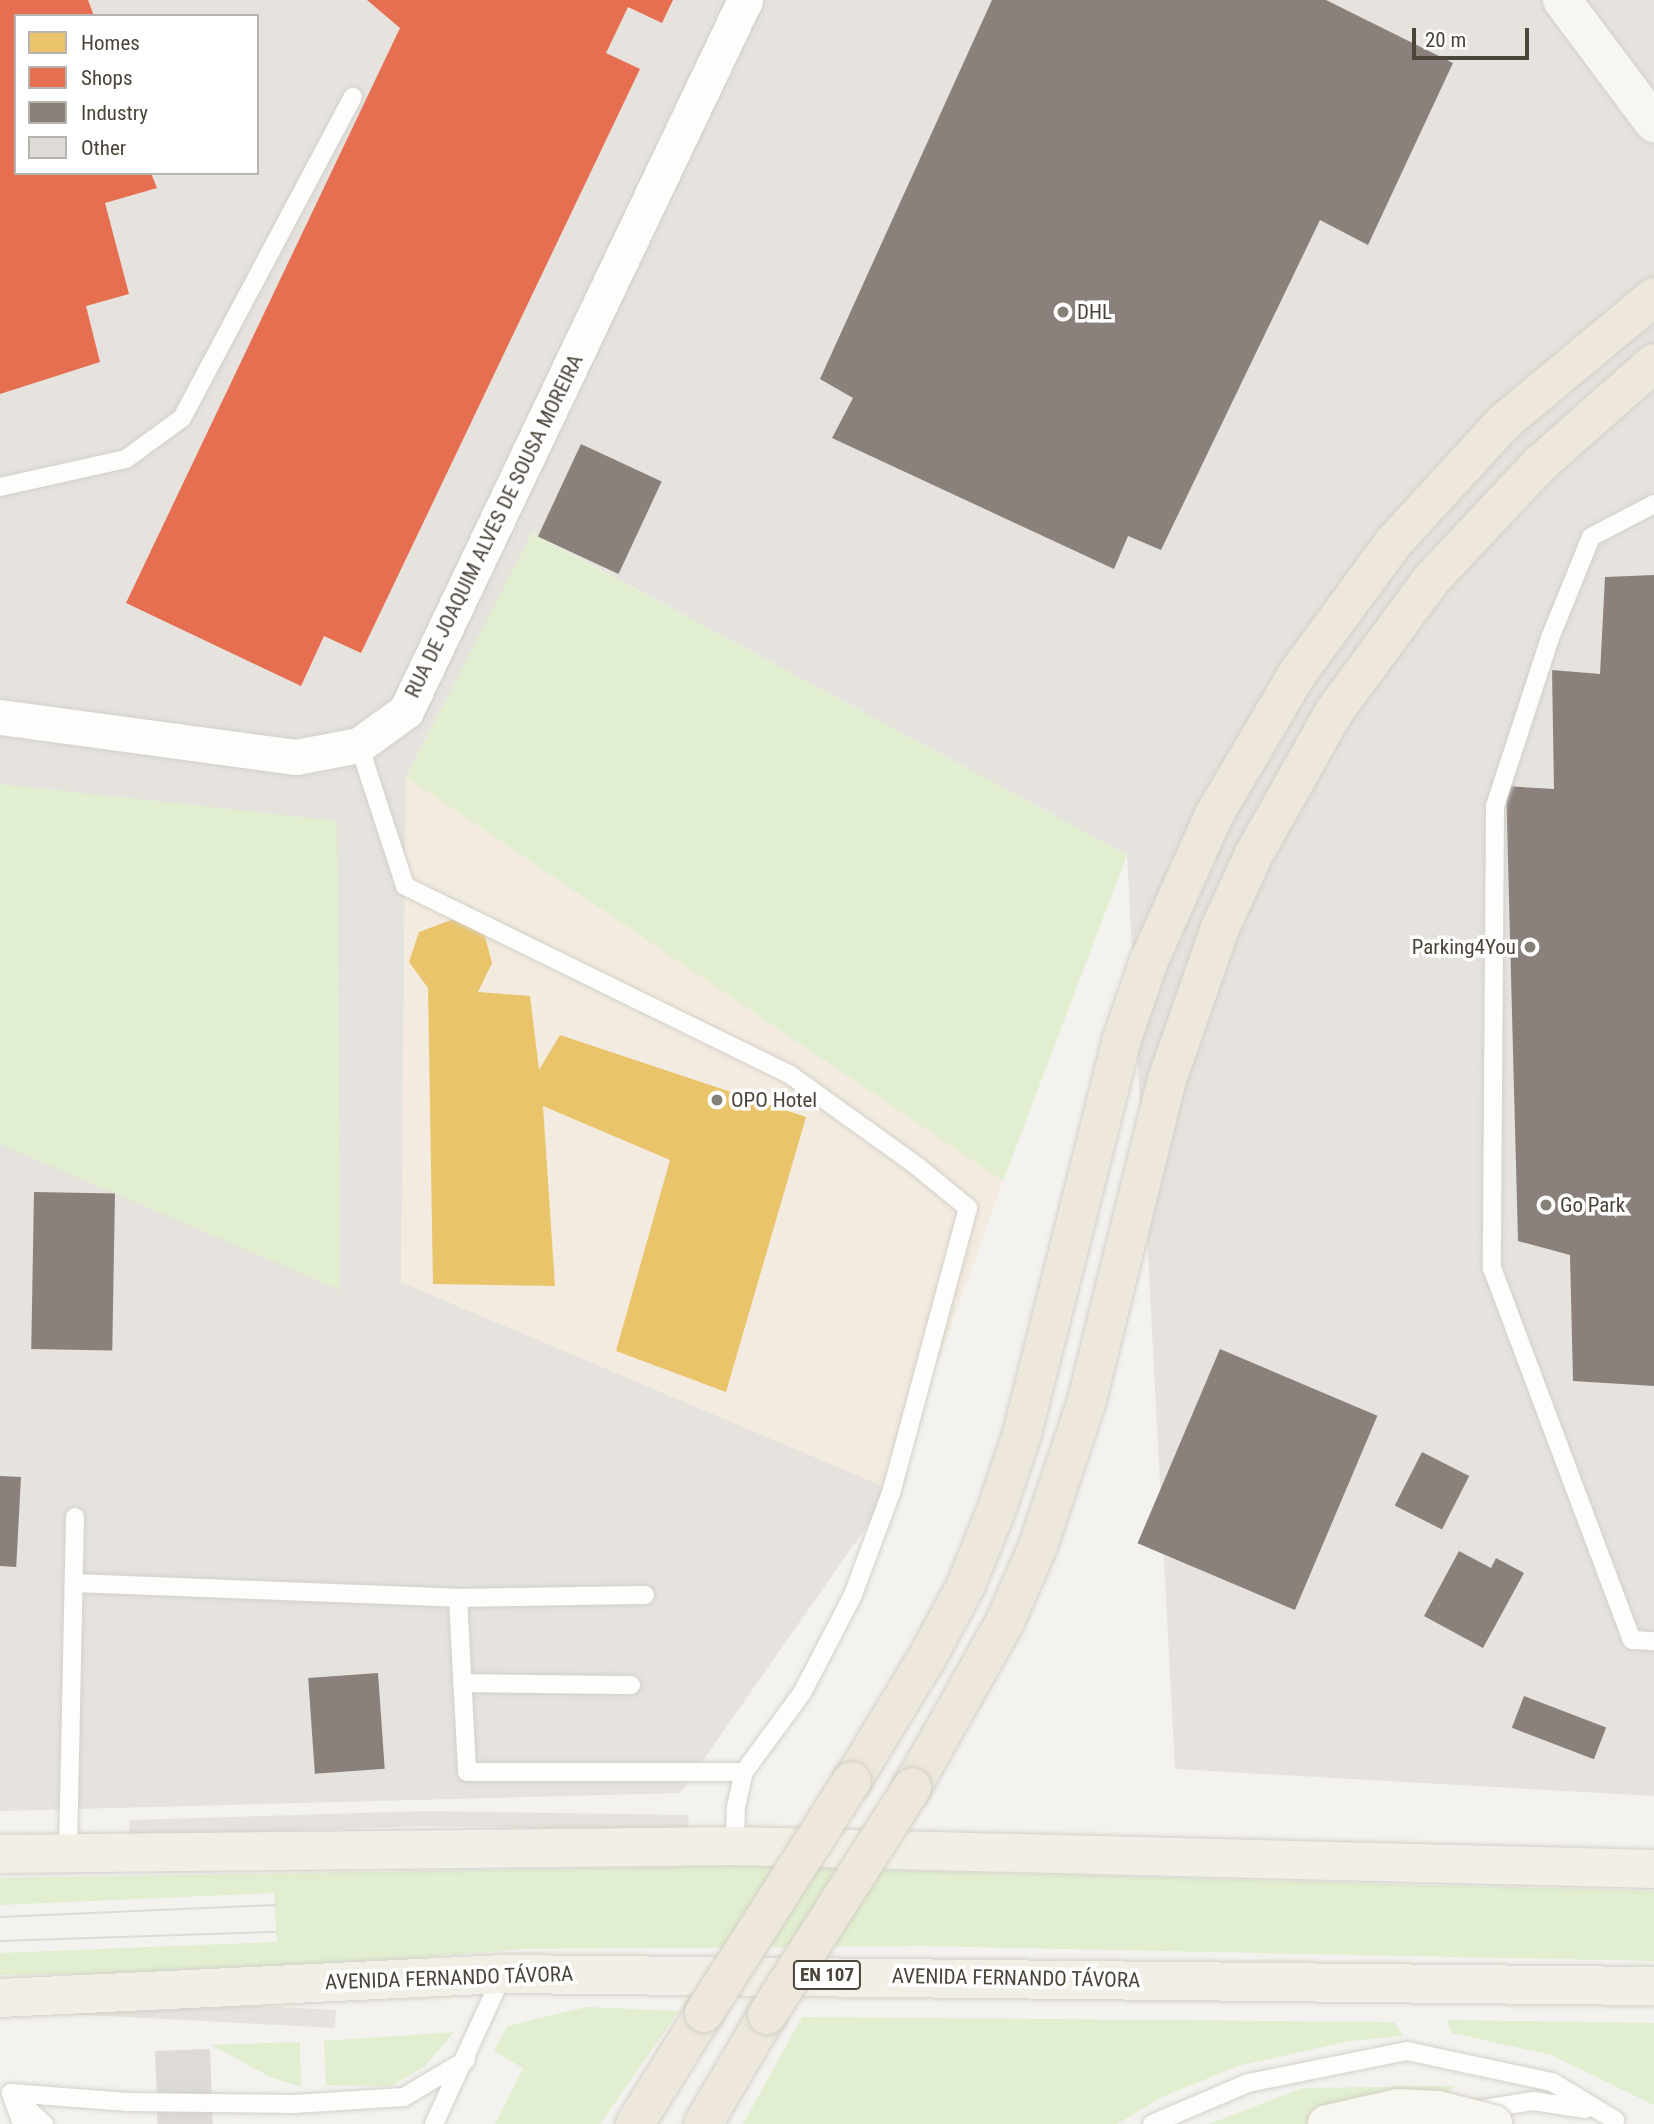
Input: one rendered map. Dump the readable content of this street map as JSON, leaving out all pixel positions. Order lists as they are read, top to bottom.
{
  "streets": {
    "main road": ["EN 107", "AVENIDA FERNANDO TÁVORA"],
    "street": ["RUA DE JOAQUIM ALVES DE SOUSA MOREIRA"]
  },
  "places": [
    "DHL",
    "Parking4You",
    "OPO Hotel",
    "Go Park"
  ],
  "legend": [
    "Homes",
    "Shops",
    "Industry",
    "Other"
  ],
  "scale_bar": "20 m"
}
